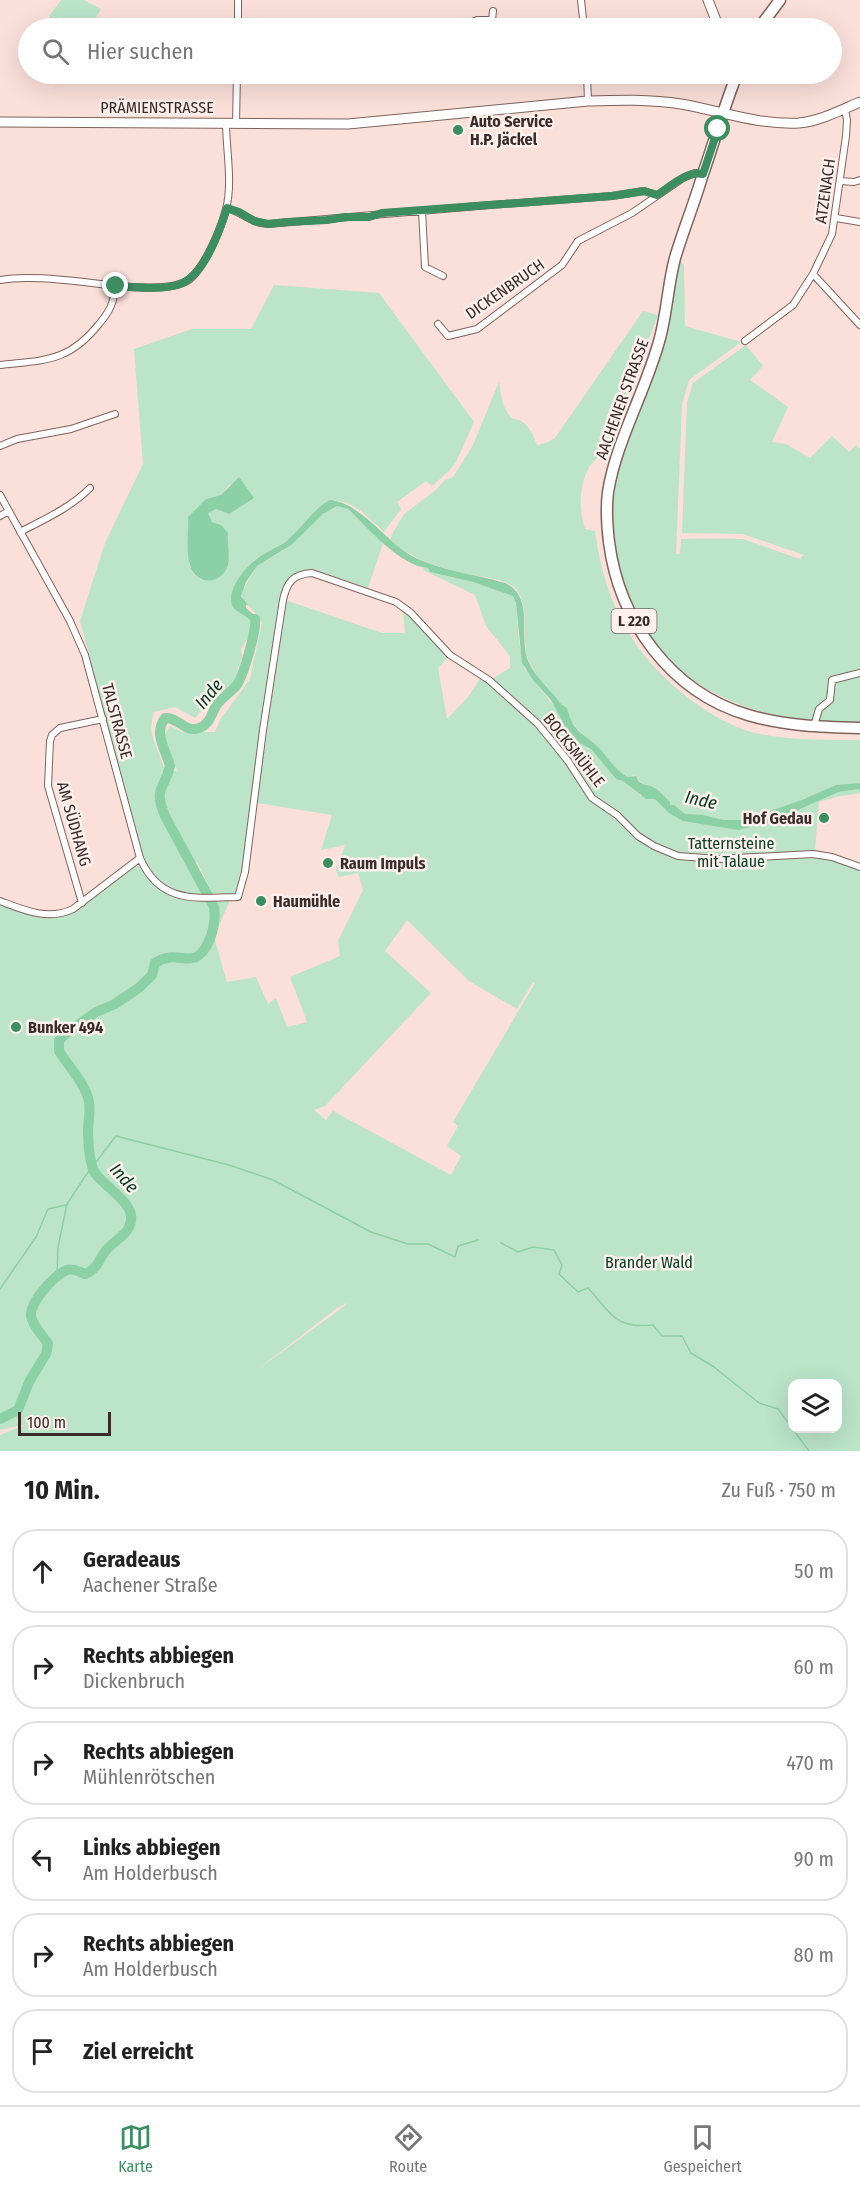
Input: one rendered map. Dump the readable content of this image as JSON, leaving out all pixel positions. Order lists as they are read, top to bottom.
{
  "streets": {
    "main road": ["AACHENER STRASSE", "L 220"],
    "street": [
      "PRÄMIENSTRASSE",
      "ATZENACH",
      "DICKENBRUCH",
      "TALSTRASSE",
      "BOCKSMÜHLE",
      "AM SÜDHANG"
    ]
  },
  "crossings": [
    ["PRÄMIENSTRASSE", "ATZENACH"],
    ["PRÄMIENSTRASSE", "AACHENER STRASSE"],
    ["DICKENBRUCH", "AACHENER STRASSE"],
    ["TALSTRASSE", "BOCKSMÜHLE"],
    ["TALSTRASSE", "AM SÜDHANG"]
  ],
  "water": ["Inde"],
  "parks": ["Tatternsteine mit Talaue", "Brander Wald"],
  "places": [
    "Auto Service H.P. Jäckel",
    "Hof Gedau",
    "Raum Impuls",
    "Haumühle",
    "Bunker 494"
  ],
  "scale_bar": "100 m",
  "page": {
    "search": "Hier suchen",
    "scale": "100 m",
    "heading": ["10 Min.", "Zu Fuß · 750 m"],
    "list": [
      ["Geradeaus", "Aachener Straße", "50 m"],
      ["Rechts abbiegen", "Dickenbruch", "60 m"],
      ["Rechts abbiegen", "Mühlenrötschen", "470 m"],
      ["Links abbiegen", "Am Holderbusch", "90 m"],
      ["Rechts abbiegen", "Am Holderbusch", "80 m"],
      "Ziel erreicht"
    ],
    "nav": ["Karte", "Route", "Gespeichert"]
  }
}
